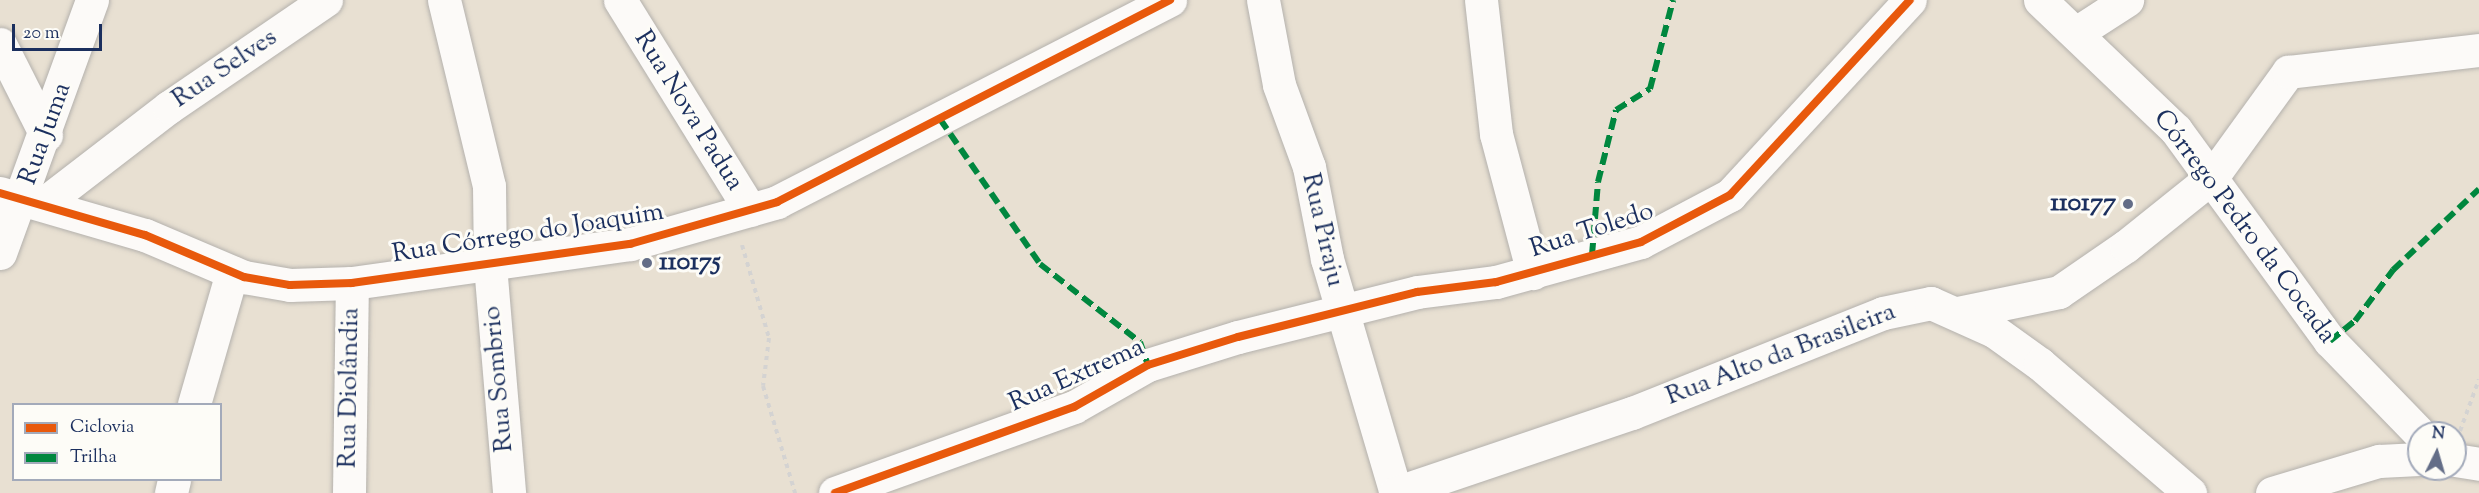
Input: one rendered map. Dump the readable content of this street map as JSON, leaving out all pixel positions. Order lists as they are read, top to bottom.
{
  "streets": {
    "street": [
      "Rua Selves",
      "Rua Nova Padua",
      "Rua Juma",
      "Córrego Pedro da Cocada",
      "Rua Piraju",
      "Rua Toledo",
      "Rua Córrego do Joaquim",
      "Rua Alto da Brasileira",
      "Rua Extrema",
      "Rua Sombrio",
      "Rua Diolândia"
    ]
  },
  "crossings": [
    ["Rua Selves", "Rua Juma"],
    ["Rua Selves", "Rua Córrego do Joaquim"],
    ["Rua Nova Padua", "Rua Córrego do Joaquim"],
    ["Rua Juma", "Rua Córrego do Joaquim"],
    ["Rua Piraju", "Rua Toledo"],
    ["Rua Piraju", "Rua Alto da Brasileira"],
    ["Rua Piraju", "Rua Extrema"],
    ["Rua Toledo", "Rua Extrema"],
    ["Rua Córrego do Joaquim", "Rua Sombrio"],
    ["Rua Córrego do Joaquim", "Rua Diolândia"]
  ],
  "places": ["110177", "110175"],
  "legend": ["Ciclovia", "Trilha"],
  "scale_bar": "20 m",
  "north": "top"
}
